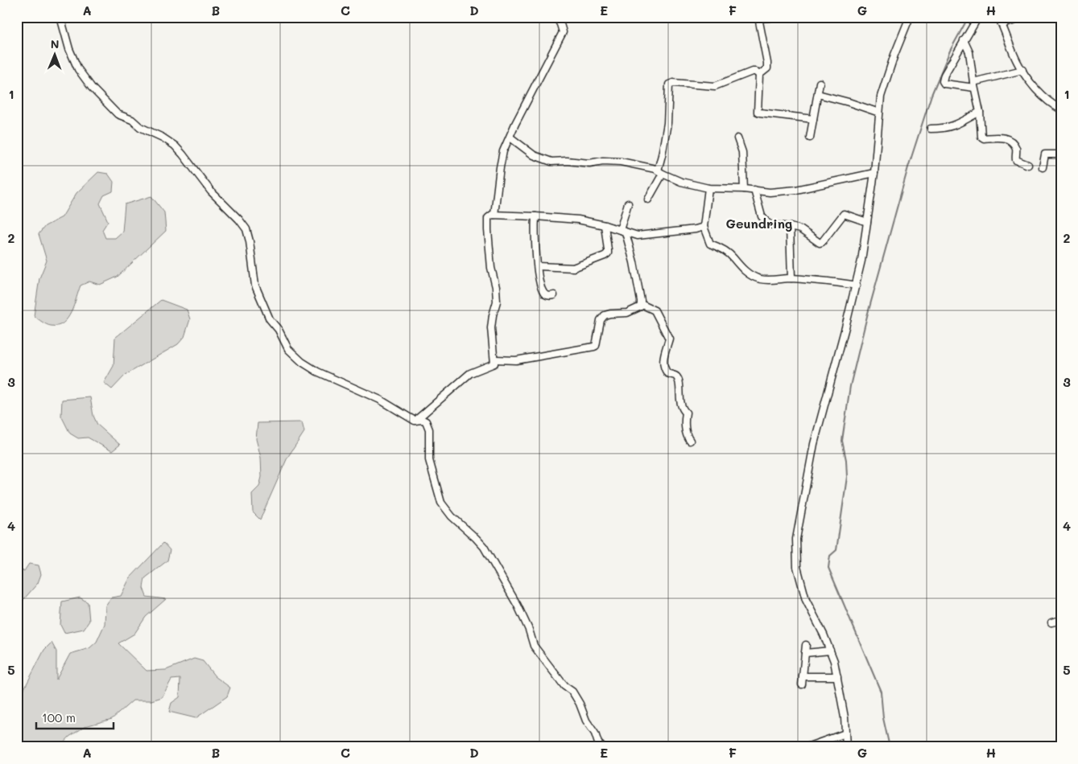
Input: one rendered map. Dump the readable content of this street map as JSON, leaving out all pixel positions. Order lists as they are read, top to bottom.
{
  "districts": ["Geundring"],
  "scale_bar": "100 m",
  "north": "top",
  "grid": {
    "columns": [
      "A",
      "B",
      "C",
      "D",
      "E",
      "F",
      "G",
      "H"
    ],
    "rows": [
      "1",
      "2",
      "3",
      "4",
      "5"
    ]
  }
}
